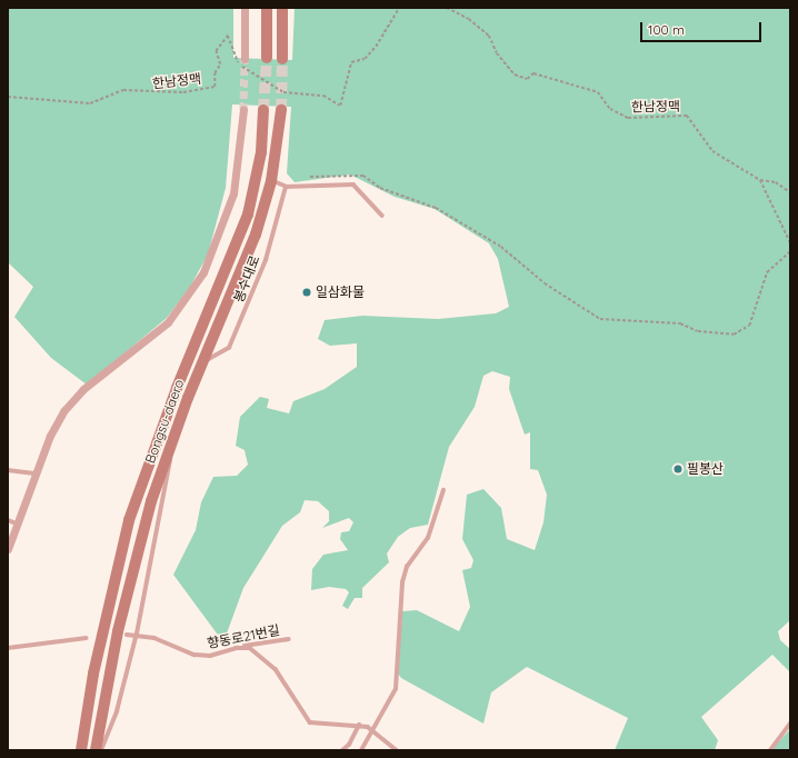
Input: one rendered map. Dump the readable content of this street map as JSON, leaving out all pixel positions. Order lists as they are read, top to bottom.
{
  "streets": {
    "main road": ["Bongsu-daero"],
    "lane": ["봉수대로", "향동로21번길"],
    "path": ["한남정맥"]
  },
  "crossings": [
    ["봉수대로", "Bongsu-daero"]
  ],
  "places": ["일삼화물", "필봉산"],
  "scale_bar": "100 m"
}
